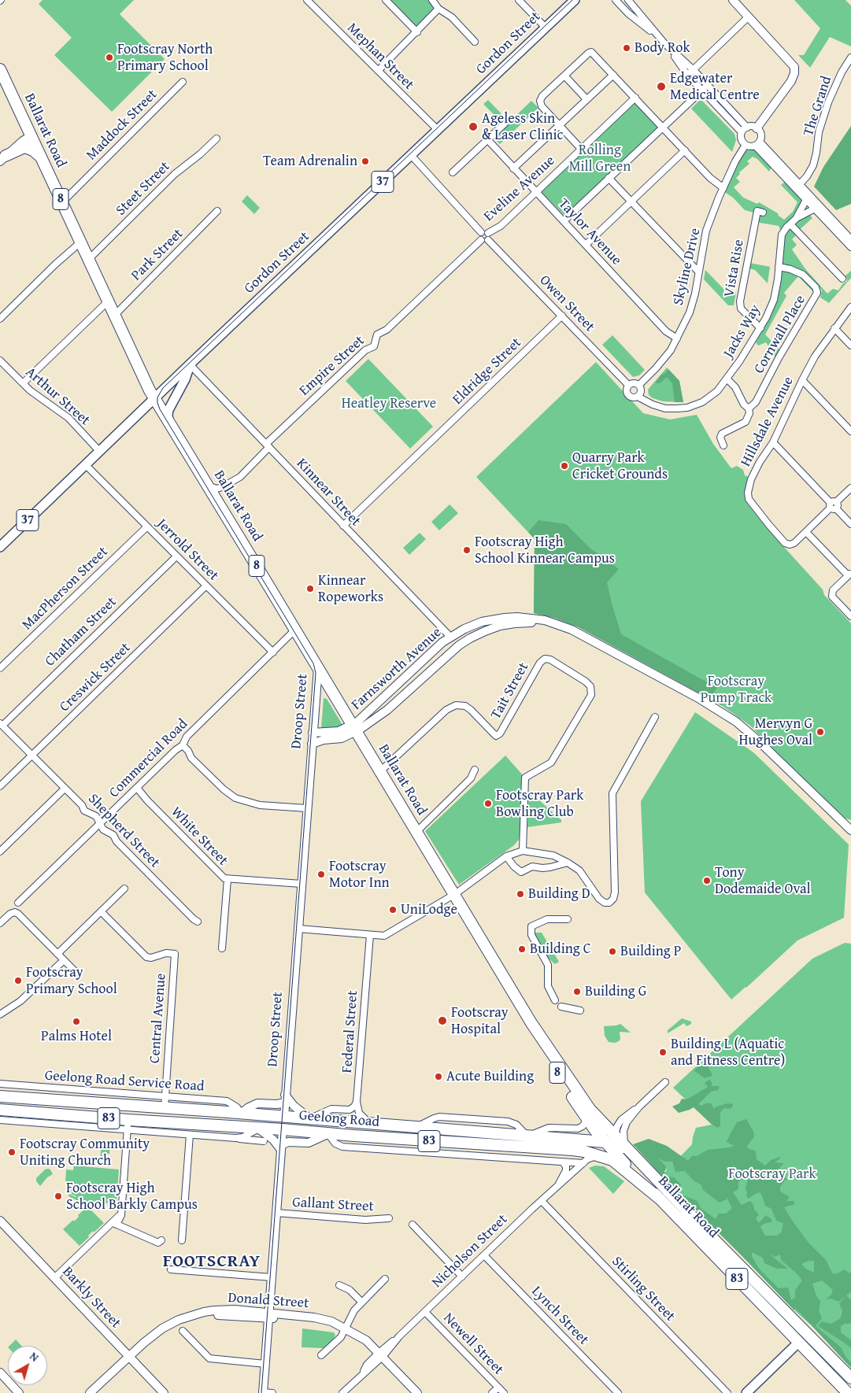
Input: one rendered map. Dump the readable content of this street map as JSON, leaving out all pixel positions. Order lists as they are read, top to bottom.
{
  "streets": {
    "highway": [
      "Ballarat Road",
      "8",
      "Droop Street",
      "83",
      "Geelong Road"
    ],
    "main road": ["Gordon Street", "37"],
    "street": [
      "Mephan Street",
      "The Grand",
      "Maddock Street",
      "Steet Street",
      "Eveline Avenue",
      "Taylor Avenue",
      "Park Street",
      "Skyline Drive",
      "Vista Rise",
      "Owen Street",
      "Jacks Way",
      "Cornwall Place",
      "Empire Street",
      "Eldridge Street",
      "Arthur Street",
      "Hillsdale Avenue",
      "Kinnear Street",
      "Jerrold Street",
      "MacPherson Street",
      "Chatham Street",
      "Farnsworth Avenue",
      "Creswick Street",
      "Tait Street",
      "Commercial Road",
      "Shepherd Street",
      "White Street",
      "Central Avenue",
      "Federal Street",
      "Geelong Road Service Road",
      "Gallant Street",
      "Nicholson Street",
      "Stirling Street",
      "Barkly Street",
      "Donald Street",
      "Lynch Street",
      "Newell Street"
    ]
  },
  "crossings": [
    ["Gordon Street", "Mephan Street"],
    ["Gordon Street", "Ballarat Road"],
    ["Gordon Street", "Arthur Street"],
    ["Gordon Street", "Kinnear Street"],
    ["Gordon Street", "Jerrold Street"],
    ["Maddock Street", "Ballarat Road"],
    ["Ballarat Road", "Steet Street"],
    ["Ballarat Road", "Park Street"],
    ["Ballarat Road", "Farnsworth Avenue"],
    ["Ballarat Road", "Tait Street"],
    ["Ballarat Road", "Droop Street"],
    ["Ballarat Road", "Commercial Road"],
    ["Ballarat Road", "Geelong Road"],
    ["Eveline Avenue", "Taylor Avenue"],
    ["Eveline Avenue", "Owen Street"],
    ["Eveline Avenue", "Empire Street"],
    ["Taylor Avenue", "Skyline Drive"],
    ["Skyline Drive", "Owen Street"],
    ["Skyline Drive", "Jacks Way"],
    ["Vista Rise", "Jacks Way"],
    ["Owen Street", "Jacks Way"],
    ["Owen Street", "Empire Street"],
    ["Owen Street", "Eldridge Street"],
    ["Jacks Way", "Cornwall Place"],
    ["Empire Street", "Kinnear Street"],
    ["Eldridge Street", "Kinnear Street"],
    ["Kinnear Street", "Farnsworth Avenue"],
    ["Jerrold Street", "MacPherson Street"],
    ["Jerrold Street", "Chatham Street"],
    ["Jerrold Street", "Creswick Street"],
    ["Jerrold Street", "Commercial Road"],
    ["Chatham Street", "Shepherd Street"],
    ["Farnsworth Avenue", "Droop Street"],
    ["Creswick Street", "Shepherd Street"],
    ["Droop Street", "White Street"],
    ["Droop Street", "Geelong Road"],
    ["Droop Street", "Gallant Street"],
    ["Droop Street", "Donald Street"],
    ["Commercial Road", "Shepherd Street"],
    ["Commercial Road", "White Street"],
    ["Central Avenue", "Geelong Road Service Road"],
    ["Central Avenue", "Geelong Road"],
    ["Federal Street", "Geelong Road"],
    ["Geelong Road Service Road", "Geelong Road"],
    ["Nicholson Street", "Stirling Street"],
    ["Nicholson Street", "Donald Street"],
    ["Nicholson Street", "Lynch Street"],
    ["Nicholson Street", "Newell Street"],
    ["Barkly Street", "Donald Street"]
  ],
  "districts": ["FOOTSCRAY"],
  "parks": [
    "Rolling Mill Green",
    "Heatley Reserve",
    "Footscray Pump Track",
    "Footscray Park"
  ],
  "places": [
    "Body Rok",
    "Footscray North Primary School",
    "Edgewater Medical Centre",
    "Ageless Skin & Laser Clinic",
    "Team Adrenalin",
    "Quarry Park Cricket Grounds",
    "Footscray High School Kinnear Campus",
    "Kinnear Ropeworks",
    "Mervyn G Hughes Oval",
    "Footscray Park Bowling Club",
    "Footscray Motor Inn",
    "Tony Dodemaide Oval",
    "Building D",
    "UniLodge",
    "Building C",
    "Building P",
    "Footscray Primary School",
    "Building G",
    "Footscray Hospital",
    "Palms Hotel",
    "Building L (Aquatic and Fitness Centre)",
    "Acute Building",
    "Footscray Community Uniting Church",
    "Footscray High School Barkly Campus"
  ],
  "north": "top right"
}
